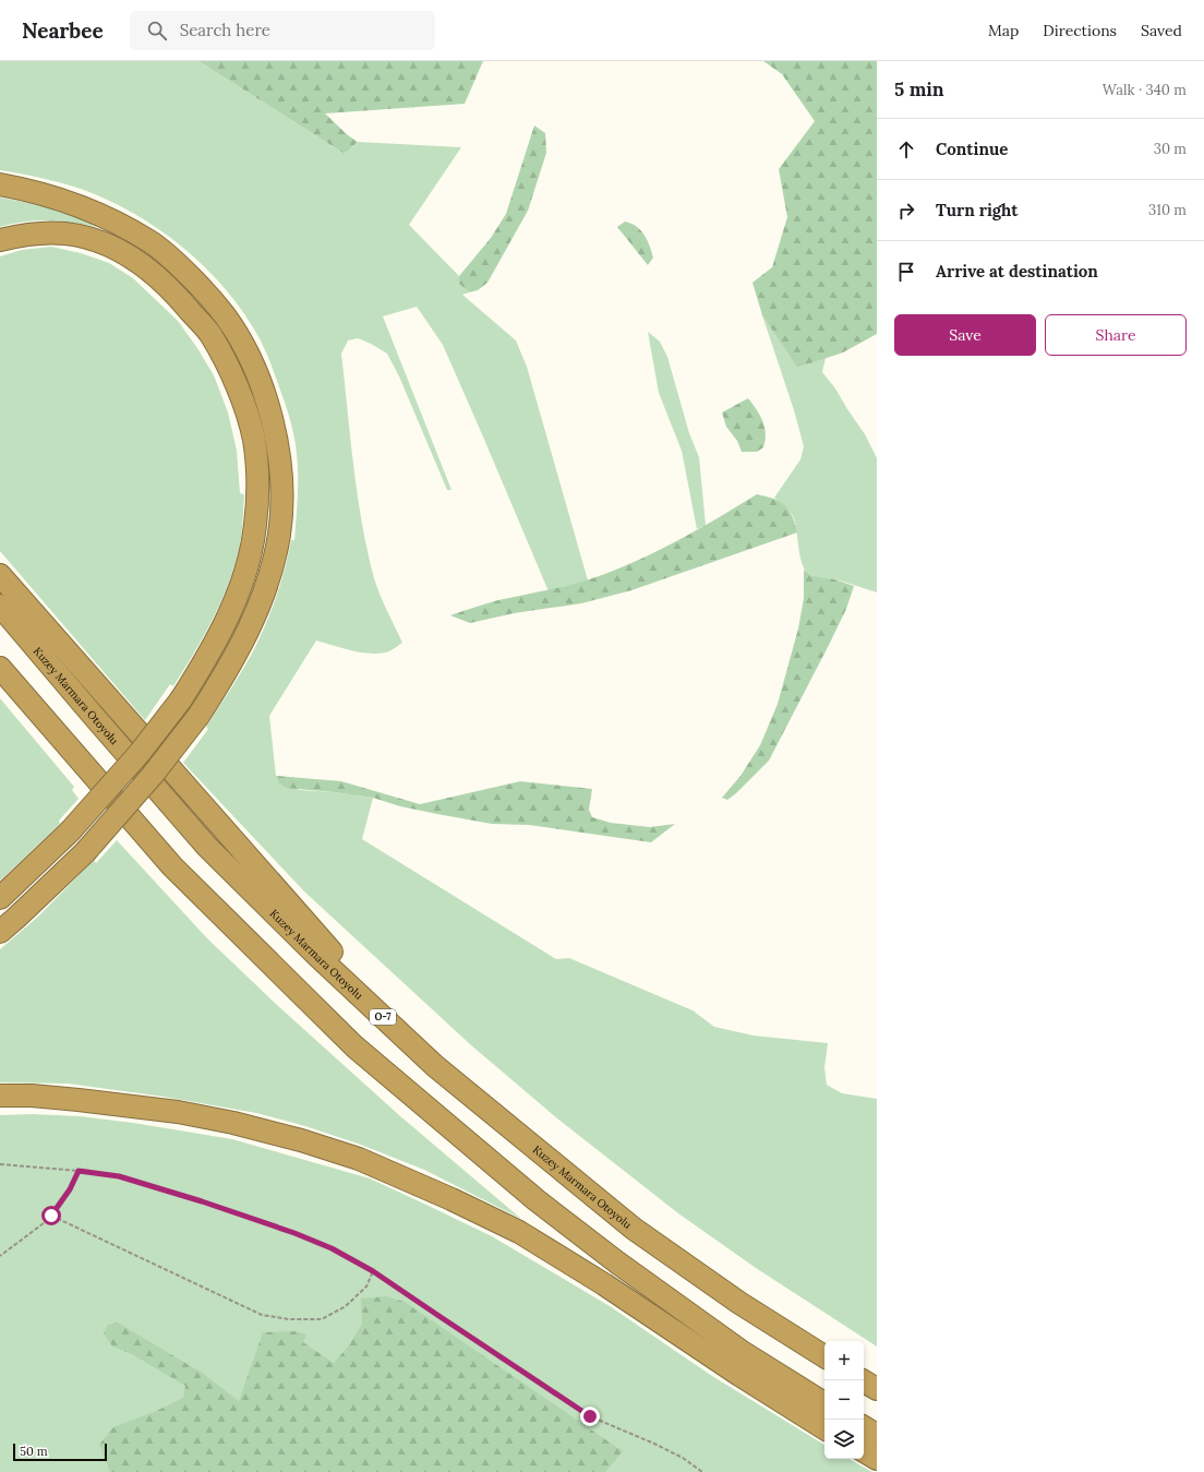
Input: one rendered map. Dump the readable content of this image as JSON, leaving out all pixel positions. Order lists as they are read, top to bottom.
{
  "streets": {
    "highway": ["Kuzey Marmara Otoyolu", "O-7"]
  },
  "scale_bar": "50 m",
  "page": {
    "header": "Nearbee",
    "search": "Search here",
    "nav": ["Map", "Directions", "Saved"],
    "heading": ["5 min", "Walk · 340 m"],
    "list": [
      ["Continue", "30 m"],
      ["Turn right", "310 m"],
      "Arrive at destination"
    ],
    "buttons": ["Save", "Share"],
    "map_buttons": ["+", "−"],
    "scale": "50 m"
  }
}
